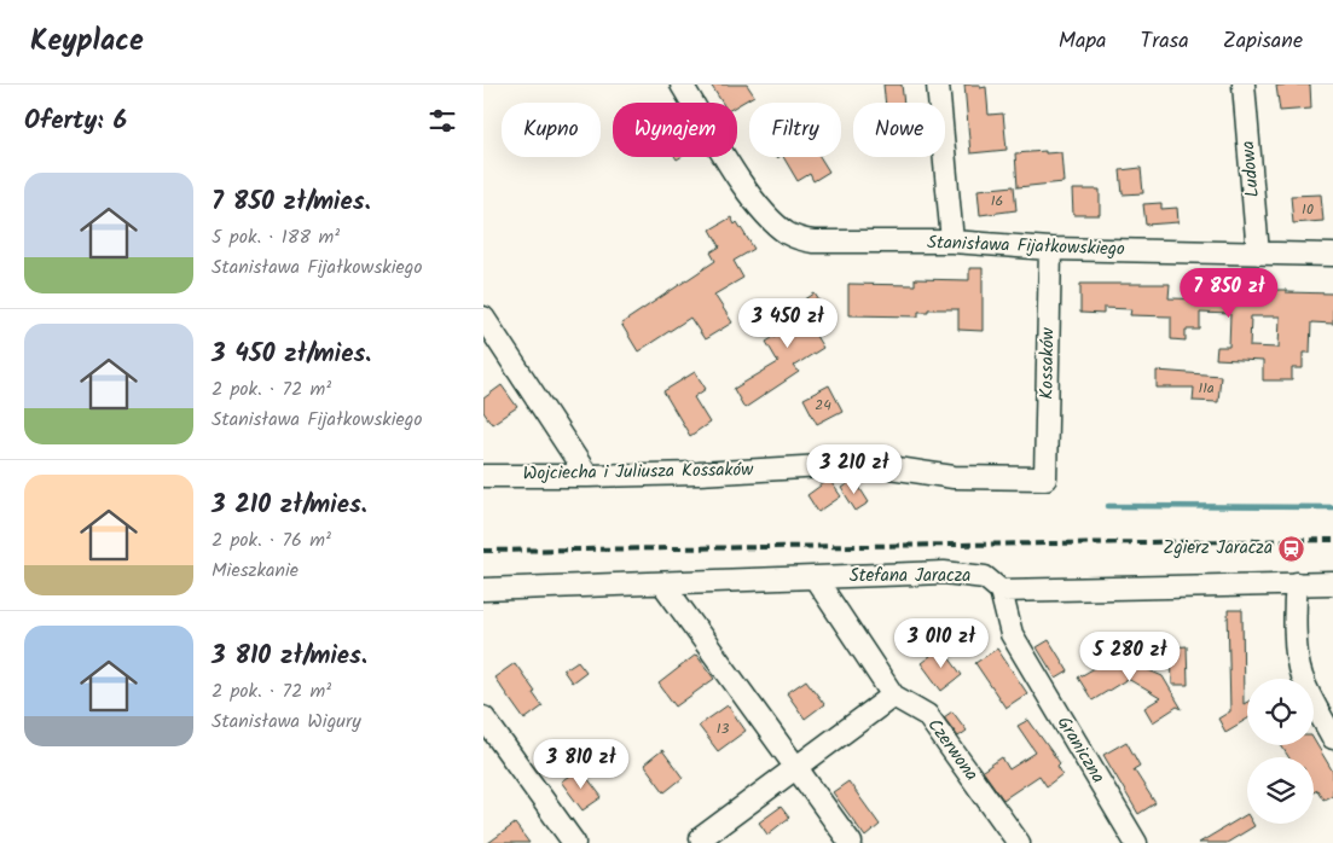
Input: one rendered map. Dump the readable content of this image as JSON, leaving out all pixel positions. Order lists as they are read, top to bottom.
{
  "streets": {
    "street": [
      "Ludowa",
      "Stanisława Fijałkowskiego",
      "Kossaków",
      "Wojciecha i Juliusza Kossaków",
      "Stefana Jaracza",
      "Czerwona",
      "Graniczna"
    ]
  },
  "crossings": [
    ["Ludowa", "Stanisława Fijałkowskiego"],
    ["Stanisława Fijałkowskiego", "Kossaków"],
    ["Kossaków", "Wojciecha i Juliusza Kossaków"],
    ["Stefana Jaracza", "Czerwona"],
    ["Stefana Jaracza", "Graniczna"]
  ],
  "places": {
    "station": ["Zgierz Jaracza"]
  },
  "house_numbers": [
    "16",
    "10",
    "11a",
    "24",
    "13"
  ],
  "page": {
    "header": "Keyplace",
    "nav": ["Mapa", "Trasa", "Zapisane"],
    "heading": "Oferty: 6",
    "chip": [
      "Kupno",
      "Wynajem",
      "Filtry",
      "Nowe"
    ],
    "list": [
      {
        "name": "7 850 zł/mies.",
        "note": "5 pok. · 188 m² · Stanisława Fijałkowskiego"
      },
      {
        "name": "3 450 zł/mies.",
        "note": "2 pok. · 72 m² · Stanisława Fijałkowskiego"
      },
      {
        "name": "3 210 zł/mies.",
        "note": "2 pok. · 76 m² · Mieszkanie"
      },
      {
        "name": "3 810 zł/mies.",
        "note": "2 pok. · 72 m² · Stanisława Wigury"
      }
    ],
    "price": [
      "7 850 zł",
      "3 450 zł",
      "3 210 zł",
      "3 010 zł",
      "5 280 zł",
      "3 810 zł"
    ]
  }
}
